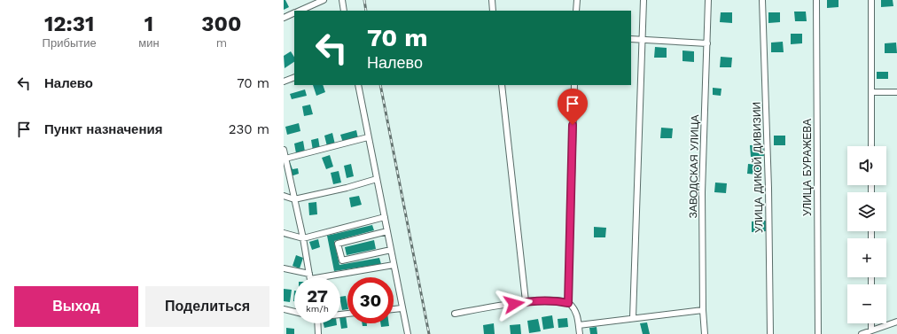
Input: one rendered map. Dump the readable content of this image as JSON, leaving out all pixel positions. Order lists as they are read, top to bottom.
{
  "streets": {
    "street": ["ЗАВОДСКАЯ УЛИЦА", "УЛИЦА ДИКОЙ ДИВИЗИИ", "УЛИЦА БУРАЖЕВА"]
  },
  "page": {
    "eta": [
      "12:31",
      "Прибытие",
      "1",
      "мин",
      "300",
      "m"
    ],
    "turn": ["70 m", "Налево"],
    "list": [
      {
        "name": "Налево",
        "value": "70 m"
      },
      {
        "name": "Пункт назначения",
        "value": "230 m"
      }
    ],
    "map_buttons": ["+", "−"],
    "speed": "27 km/h",
    "limit": "30",
    "buttons": ["Выход", "Поделиться"]
  }
}
